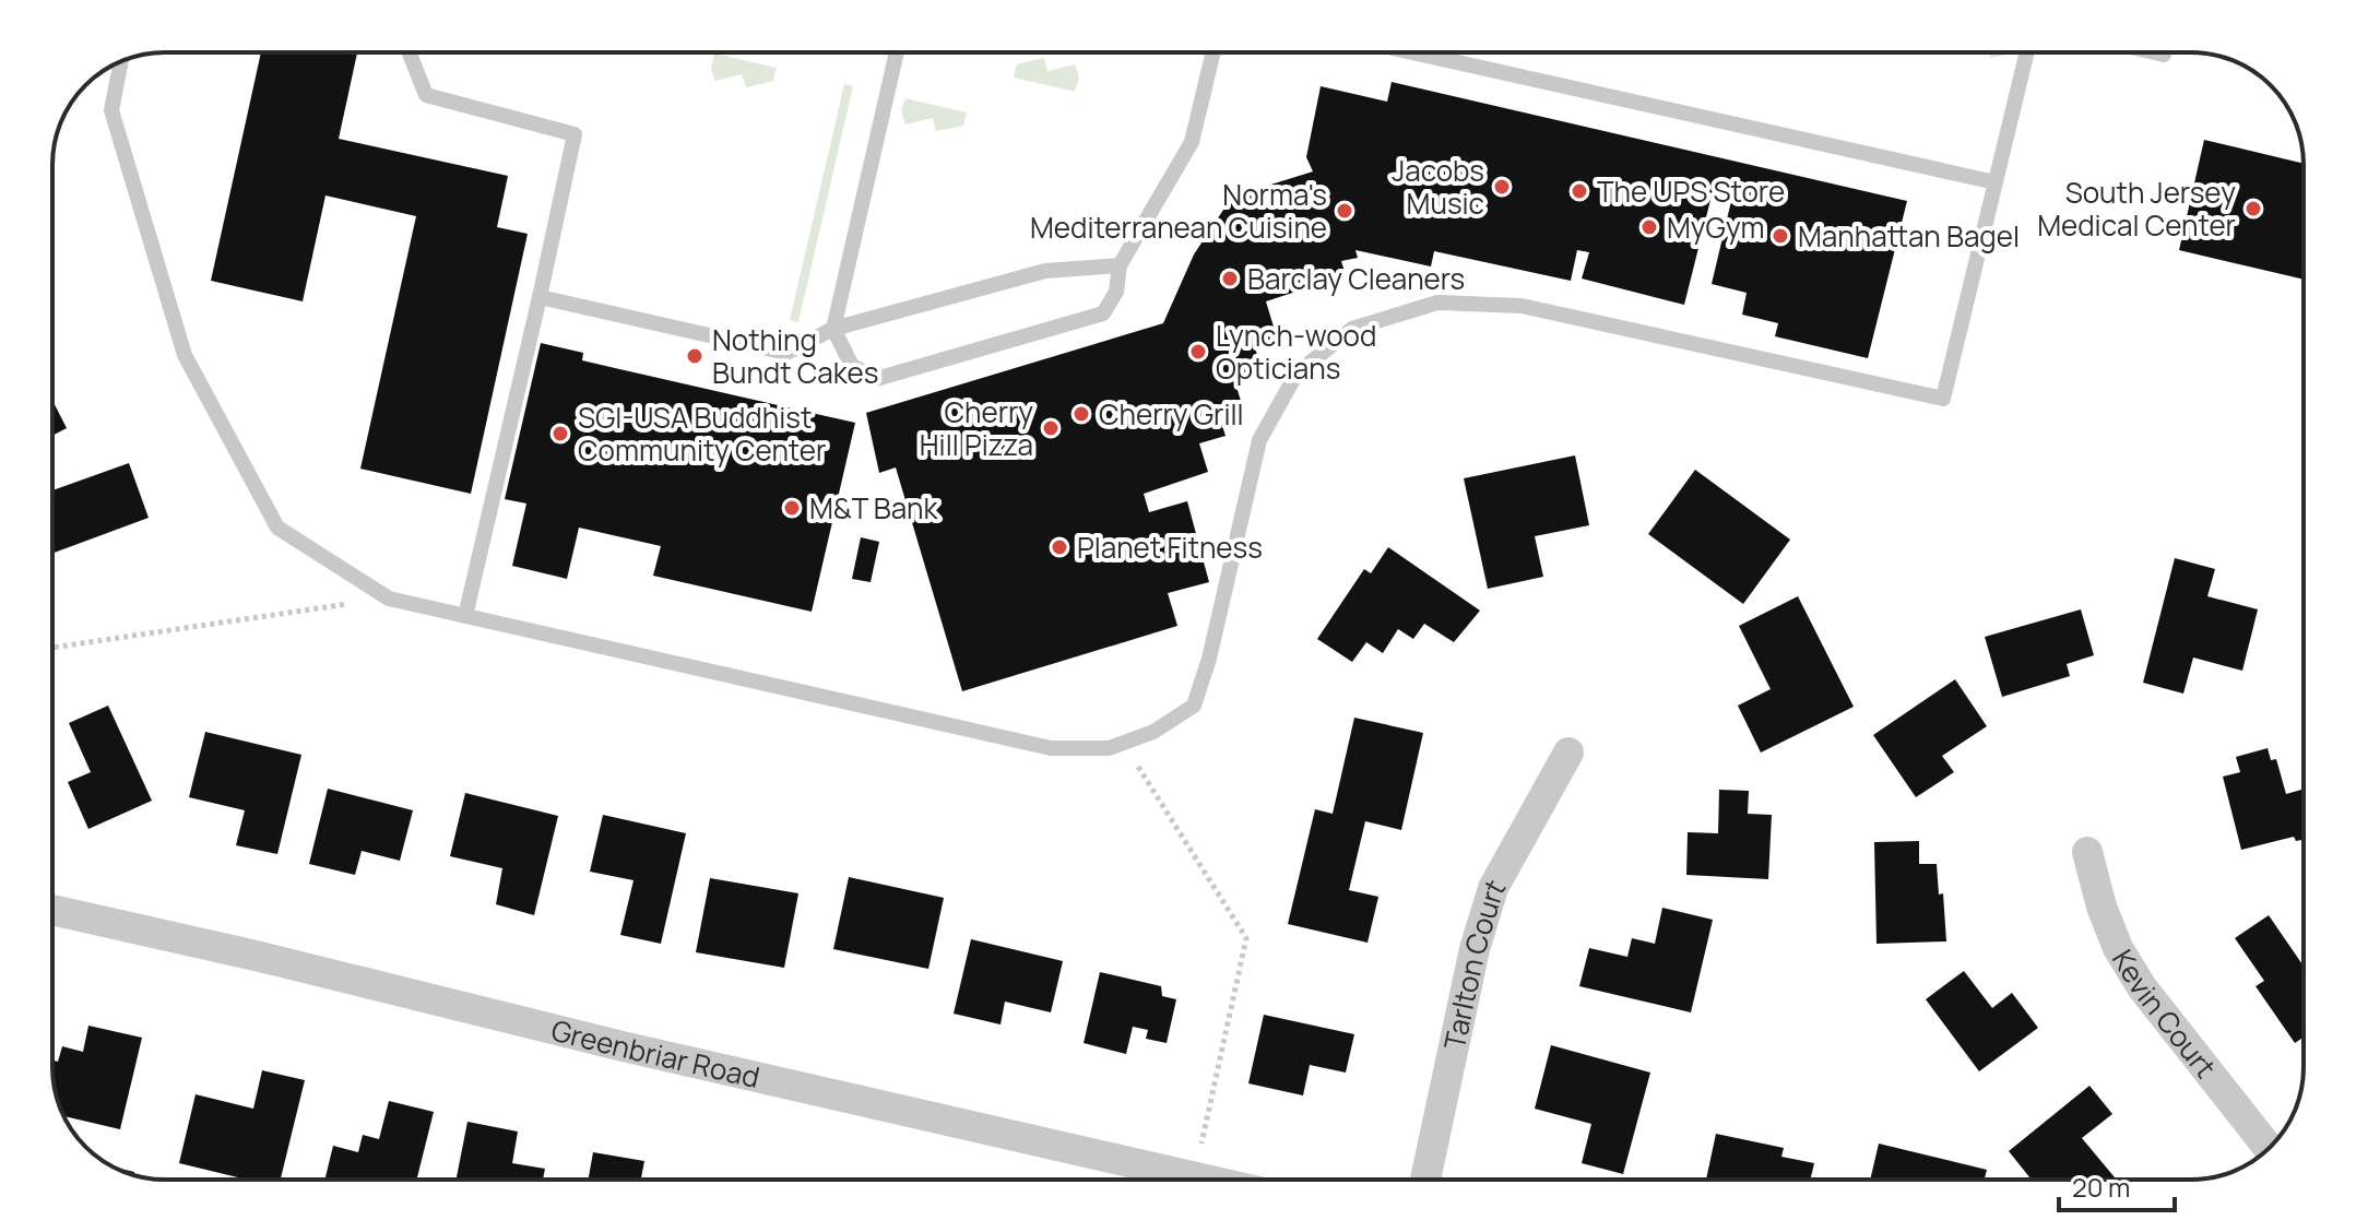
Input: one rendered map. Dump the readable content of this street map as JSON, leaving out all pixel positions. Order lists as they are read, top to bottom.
{
  "streets": {
    "street": ["Tarlton Court", "Kevin Court", "Greenbriar Road"]
  },
  "places": [
    "Jacobs Music",
    "The UPS Store",
    "South Jersey Medical Center",
    "Norma's Mediterranean Cuisine",
    "MyGym",
    "Manhattan Bagel",
    "Barclay Cleaners",
    "Lynch-wood Opticians",
    "Nothing Bundt Cakes",
    "Cherry Grill",
    "Cherry Hill Pizza",
    "SGI-USA Buddhist Community Center",
    "M&T Bank",
    "Planet Fitness"
  ],
  "scale_bar": "20 m"
}
